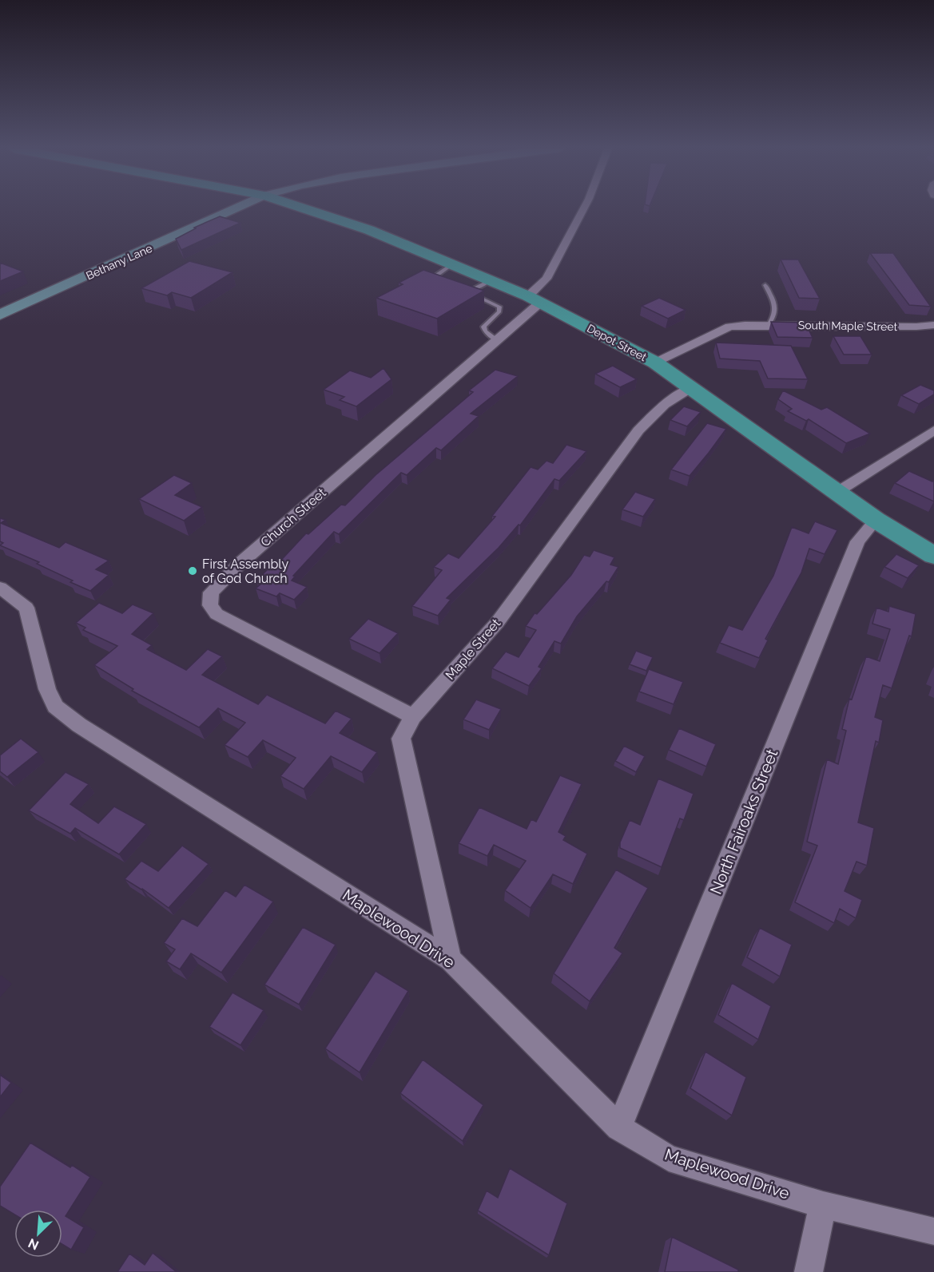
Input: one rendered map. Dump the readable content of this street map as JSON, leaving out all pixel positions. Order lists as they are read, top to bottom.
{
  "streets": {
    "main road": ["Depot Street"],
    "street": [
      "Bethany Lane",
      "South Maple Street",
      "Church Street",
      "Maple Street",
      "North Fairoaks Street",
      "Maplewood Drive"
    ]
  },
  "crossings": [
    ["South Maple Street", "Depot Street"],
    ["Depot Street", "Church Street"],
    ["Depot Street", "Maple Street"],
    ["Depot Street", "North Fairoaks Street"],
    ["Church Street", "Maple Street"],
    ["Maple Street", "Maplewood Drive"],
    ["North Fairoaks Street", "Maplewood Drive"]
  ],
  "places": ["First Assembly of God Church"],
  "north": "bottom left"
}
